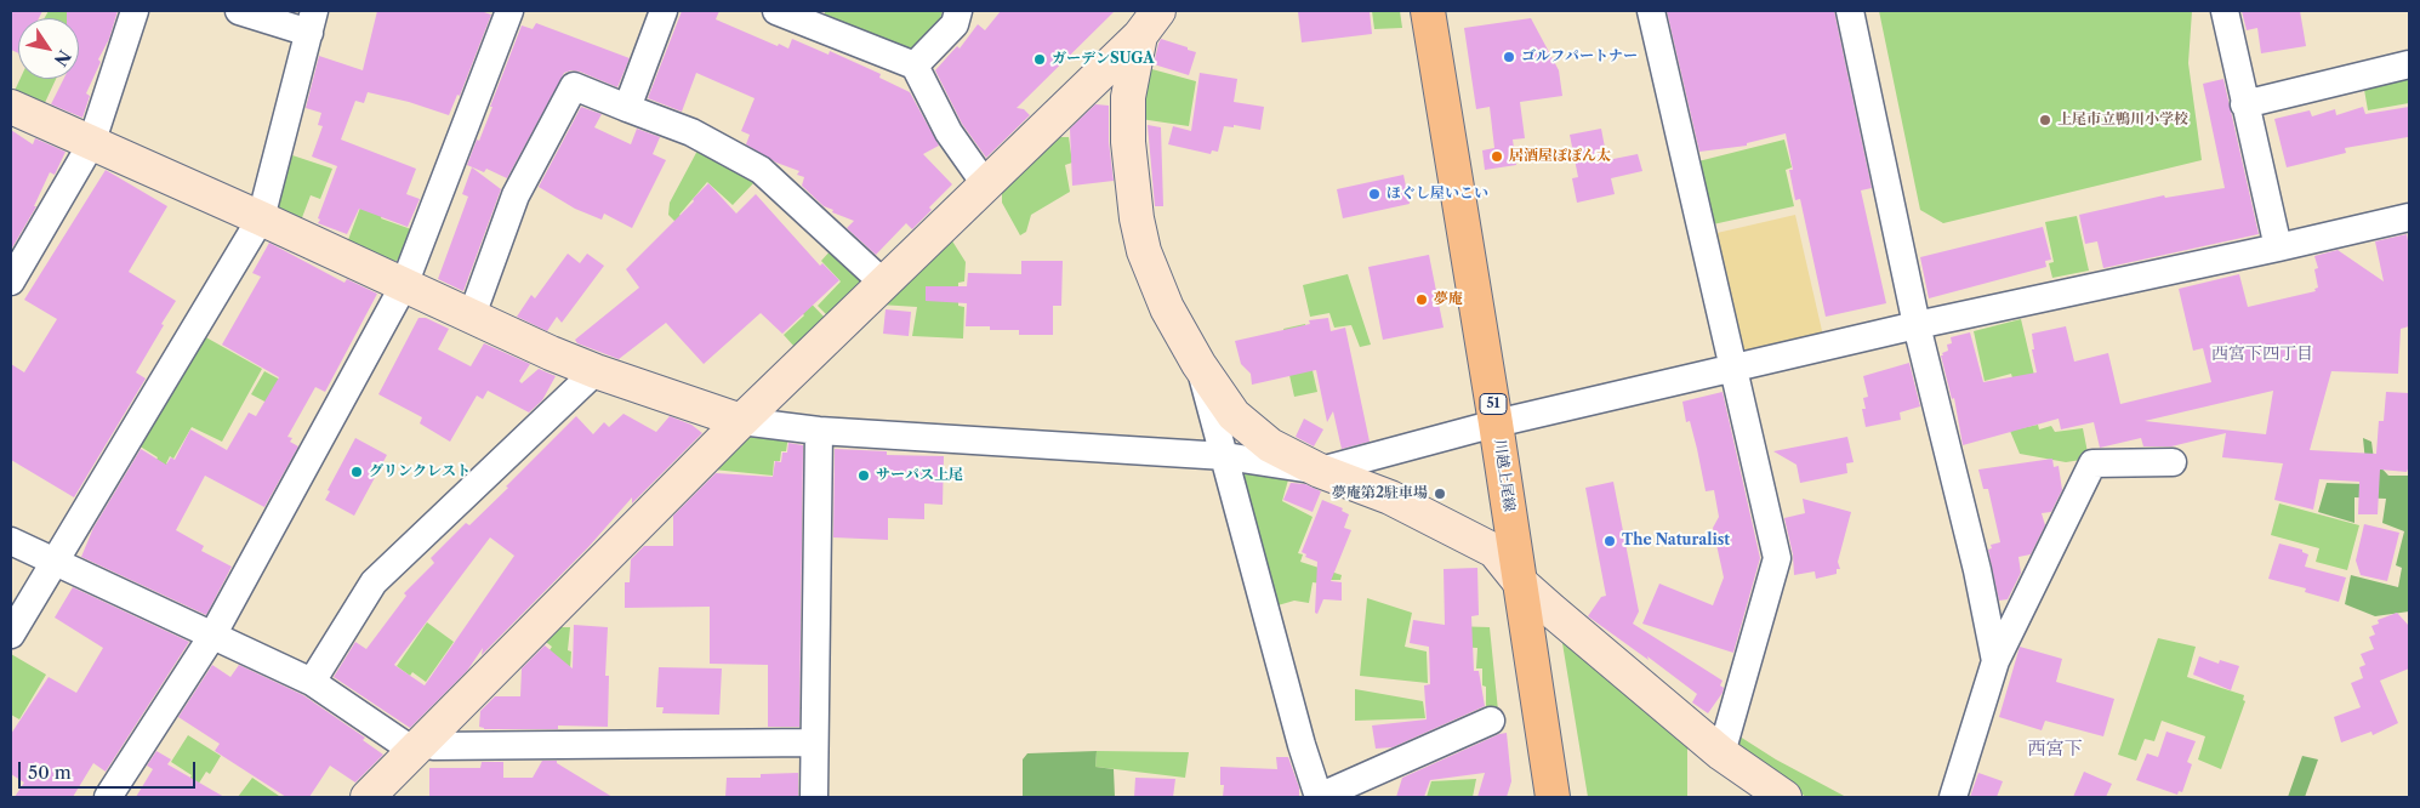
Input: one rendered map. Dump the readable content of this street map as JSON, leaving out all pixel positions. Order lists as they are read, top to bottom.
{
  "streets": {
    "main road": ["51", "川越上尾線"]
  },
  "districts": ["西宮下四丁目", "西宮下"],
  "places": [
    "ゴルフパートナー",
    "ガーデンSUGA",
    "上尾市立鴨川小学校",
    "居酒屋ぽぽん太",
    "ほぐし屋いこい",
    "夢庵",
    "グリンクレスト",
    "サーパス上尾",
    "夢庵第2駐車場",
    "The Naturalist"
  ],
  "scale_bar": "50 m",
  "north": "bottom right"
}
